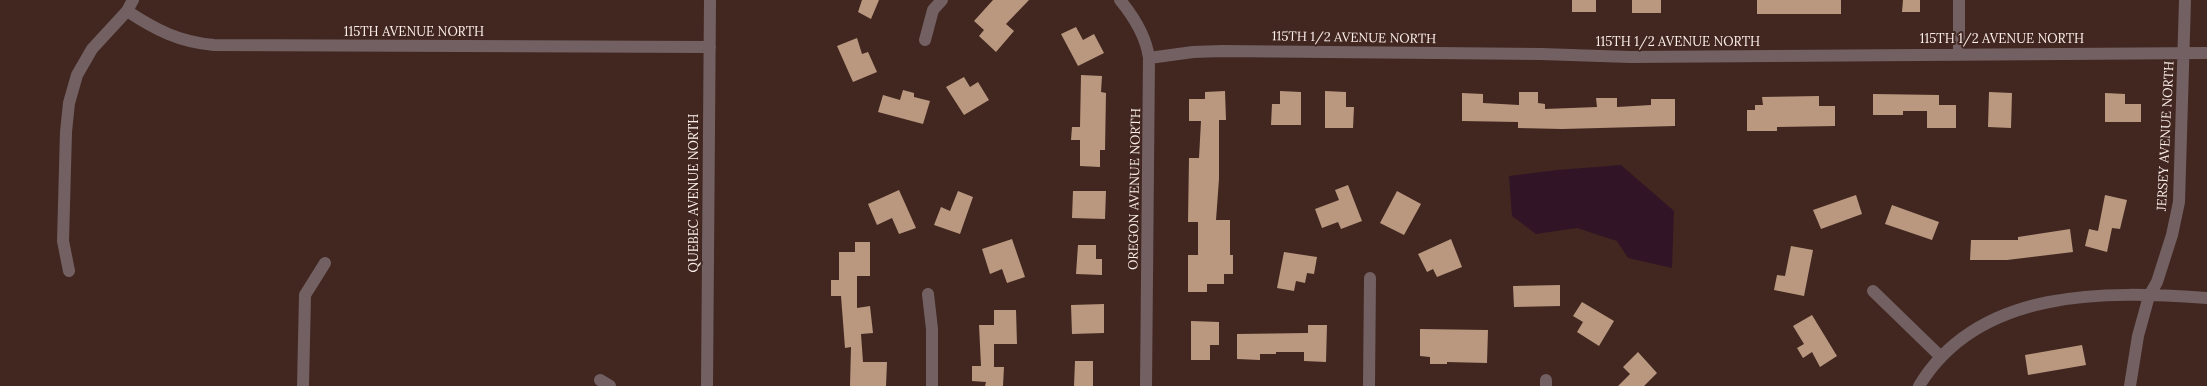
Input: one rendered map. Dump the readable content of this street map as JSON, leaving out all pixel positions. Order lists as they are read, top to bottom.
{
  "streets": {
    "street": [
      "115TH AVENUE NORTH",
      "115TH 1/2 AVENUE NORTH",
      "JERSEY AVENUE NORTH",
      "OREGON AVENUE NORTH",
      "QUEBEC AVENUE NORTH"
    ]
  },
  "crossings": [
    ["115TH AVENUE NORTH", "QUEBEC AVENUE NORTH"],
    ["115TH 1/2 AVENUE NORTH", "JERSEY AVENUE NORTH"],
    ["115TH 1/2 AVENUE NORTH", "OREGON AVENUE NORTH"]
  ]
}
